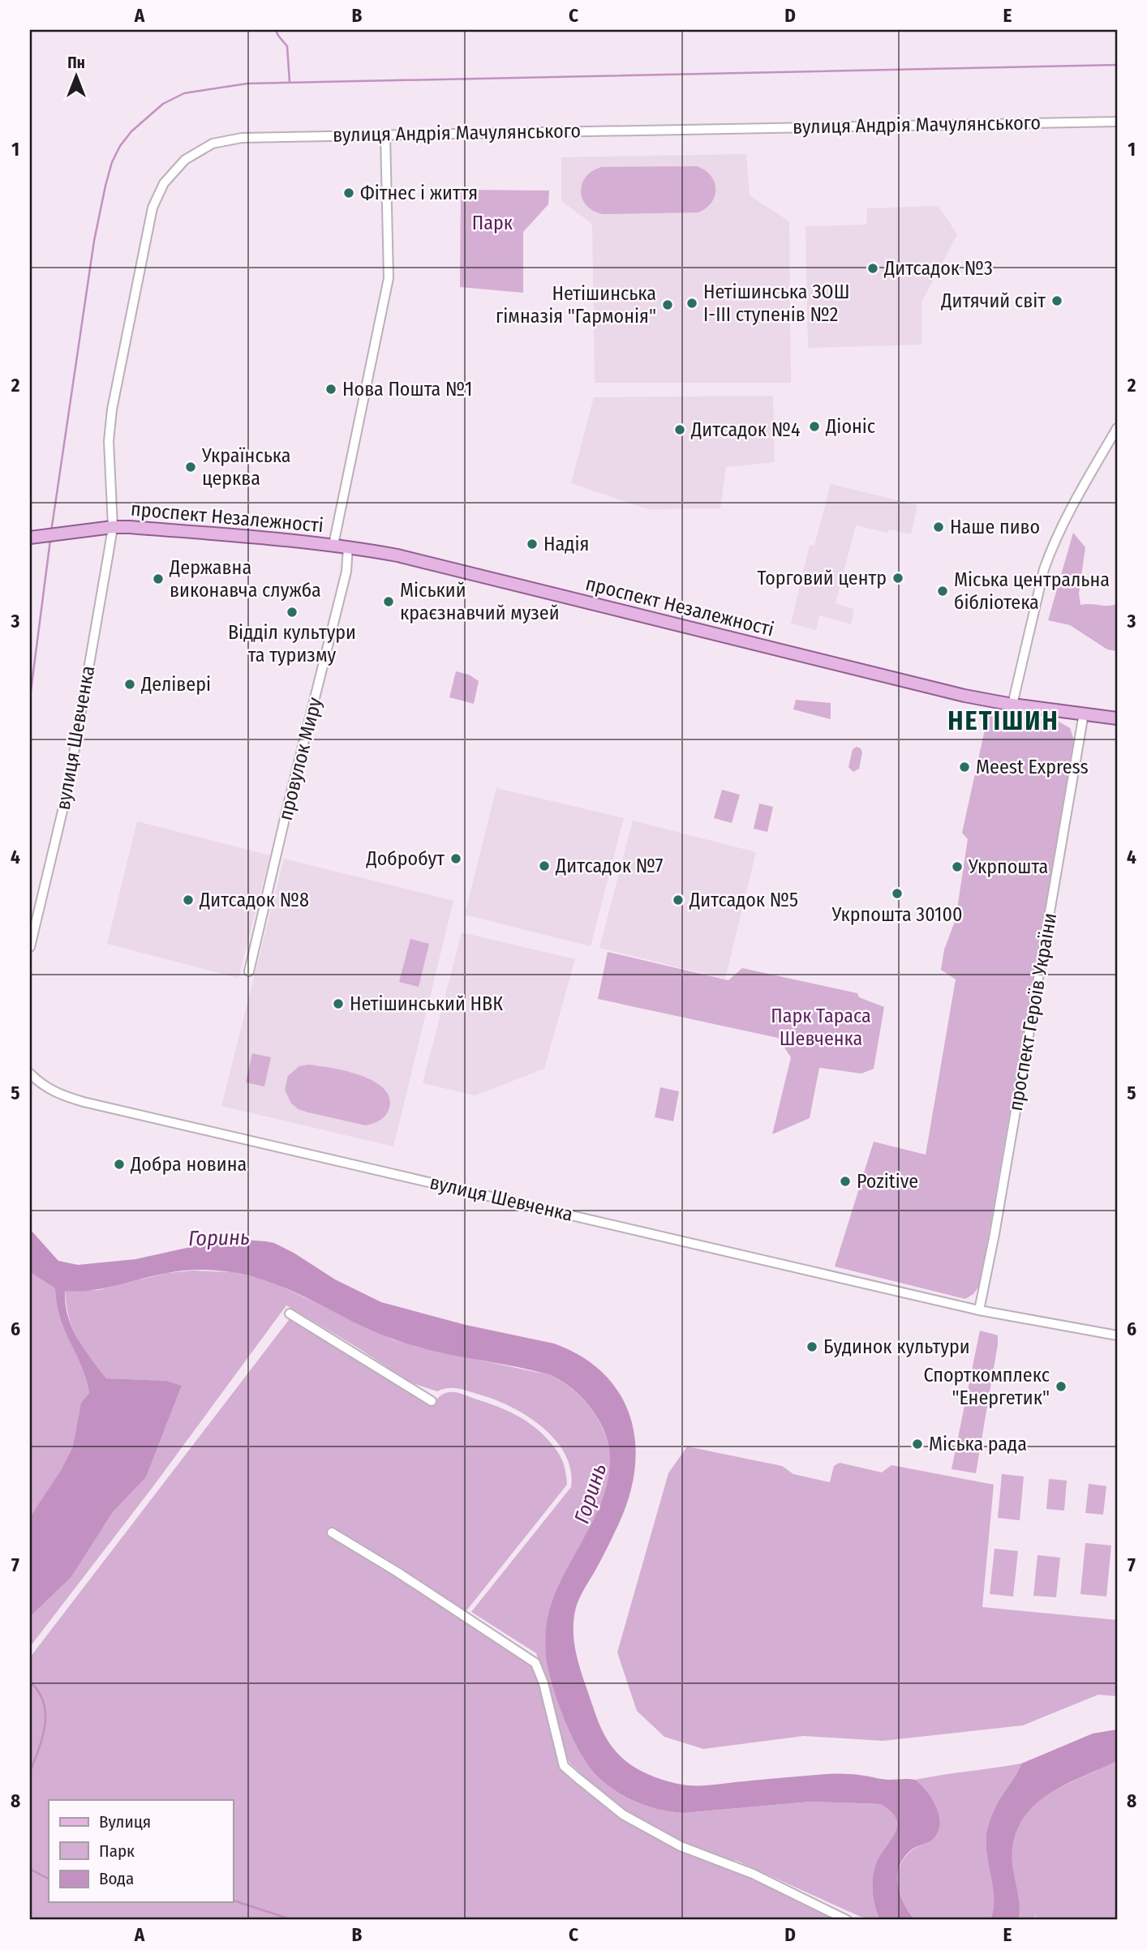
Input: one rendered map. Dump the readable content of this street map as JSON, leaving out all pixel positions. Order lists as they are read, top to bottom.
{
  "streets": {
    "main road": ["проспект Незалежності"],
    "street": [
      "вулиця Андрія Мачулянського",
      "вулиця Шевченка",
      "провулок Миру",
      "проспект Героїв України"
    ]
  },
  "crossings": [
    ["вулиця Андрія Мачулянського", "проспект Незалежності"],
    ["вулиця Андрія Мачулянського", "вулиця Шевченка"],
    ["проспект Незалежності", "вулиця Шевченка"],
    ["проспект Незалежності", "провулок Миру"],
    ["проспект Незалежності", "проспект Героїв України"],
    ["вулиця Шевченка", "проспект Героїв України"]
  ],
  "districts": ["НЕТІШИН"],
  "water": ["Горинь"],
  "parks": ["Парк", "Парк Тараса Шевченка"],
  "places": [
    "Фітнес і життя",
    "Дитсадок №3",
    "Дитячий світ",
    "Нетішинська ЗОШ І-ІІІ ступенів №2",
    "Нетішинська гімназія \"Гармонія\"",
    "Нова Пошта №1",
    "Діоніс",
    "Дитсадок №4",
    "Українська церква",
    "Наше пиво",
    "Надія",
    "Торговий центр",
    "Державна виконавча служба",
    "Міська центральна бібліотека",
    "Міський краєзнавчий музей",
    "Відділ культури та туризму",
    "Делівері",
    "Meest Express",
    "Добробут",
    "Дитсадок №7",
    "Укрпошта",
    "Укрпошта 30100",
    "Дитсадок №8",
    "Дитсадок №5",
    "Нетішинський НВК",
    "Добра новина",
    "Pozitive",
    "Будинок культури",
    "Спорткомплекс \"Енергетик\"",
    "Міська рада"
  ],
  "legend": ["Вулиця", "Парк", "Вода"],
  "north": "top",
  "grid": {
    "columns": [
      "A",
      "B",
      "C",
      "D",
      "E"
    ],
    "rows": [
      "1",
      "2",
      "3",
      "4",
      "5",
      "6",
      "7",
      "8"
    ]
  }
}
